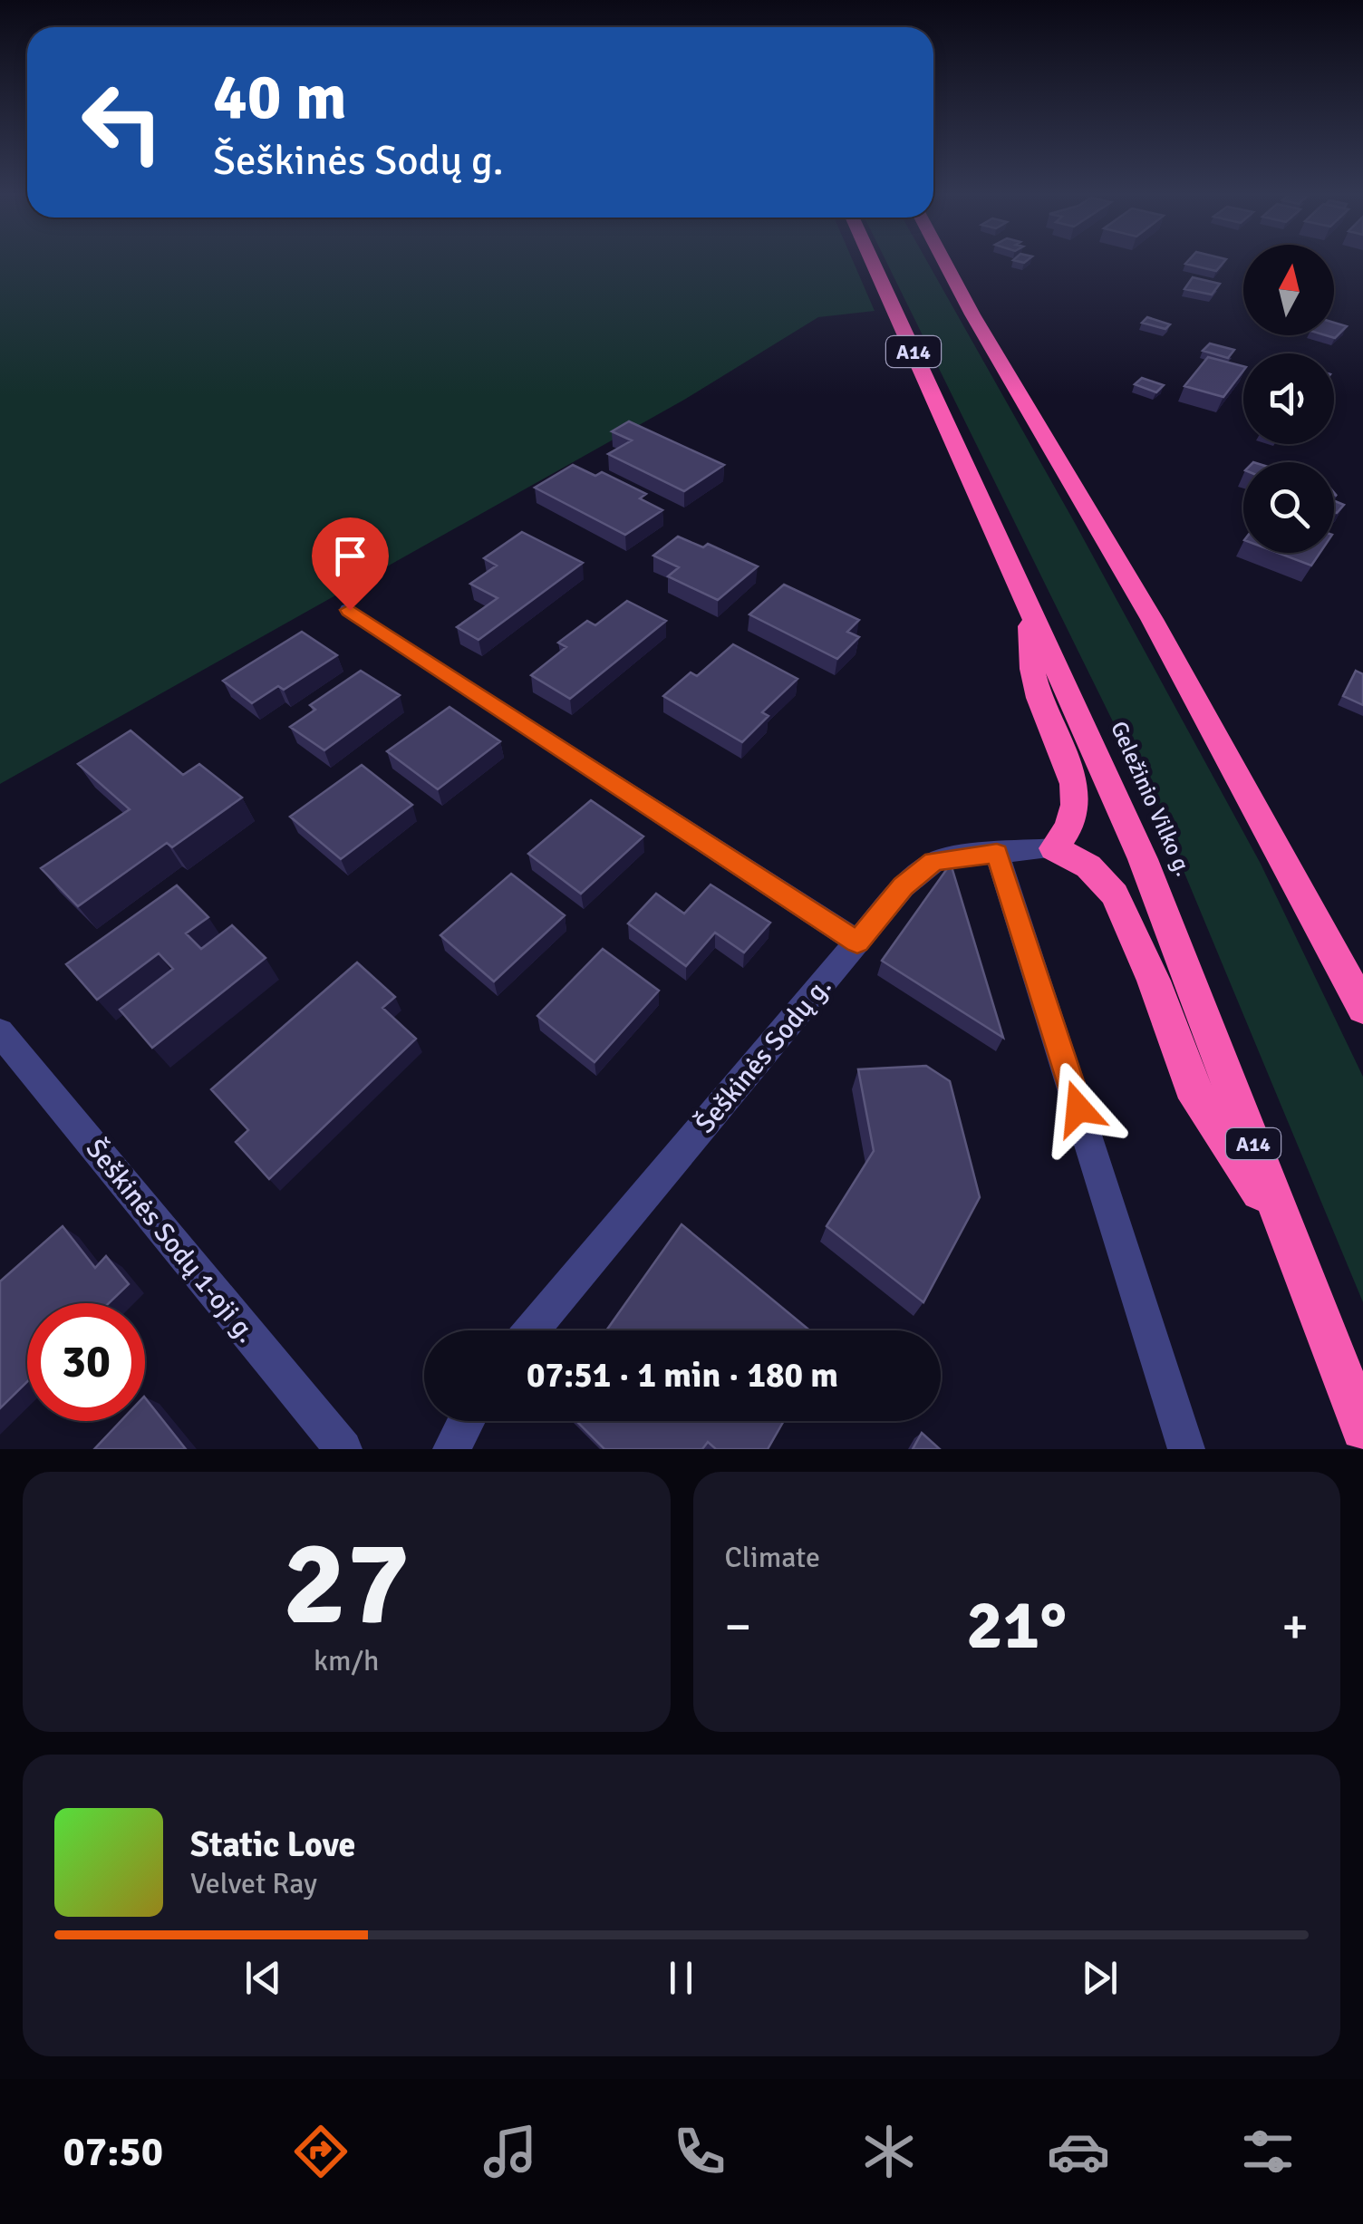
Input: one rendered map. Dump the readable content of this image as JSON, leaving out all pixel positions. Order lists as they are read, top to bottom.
{
  "streets": {
    "highway": ["A14", "Geležinio Vilko g."],
    "street": ["Šeškinės Sodų g.", "Šeškinės Sodų 1-oji g."]
  },
  "north": "top",
  "page": {
    "turn": ["40 m", "Šeškinės Sodų g."],
    "limit": "30",
    "trip": "07:51 · 1 min · 180 m",
    "tile": [
      ["27", "km/h"],
      "Climate"
    ],
    "heat": ["−", "21°", "+"],
    "song": ["Static Love", "Velvet Ray"],
    "tabs": "07:50"
  }
}
